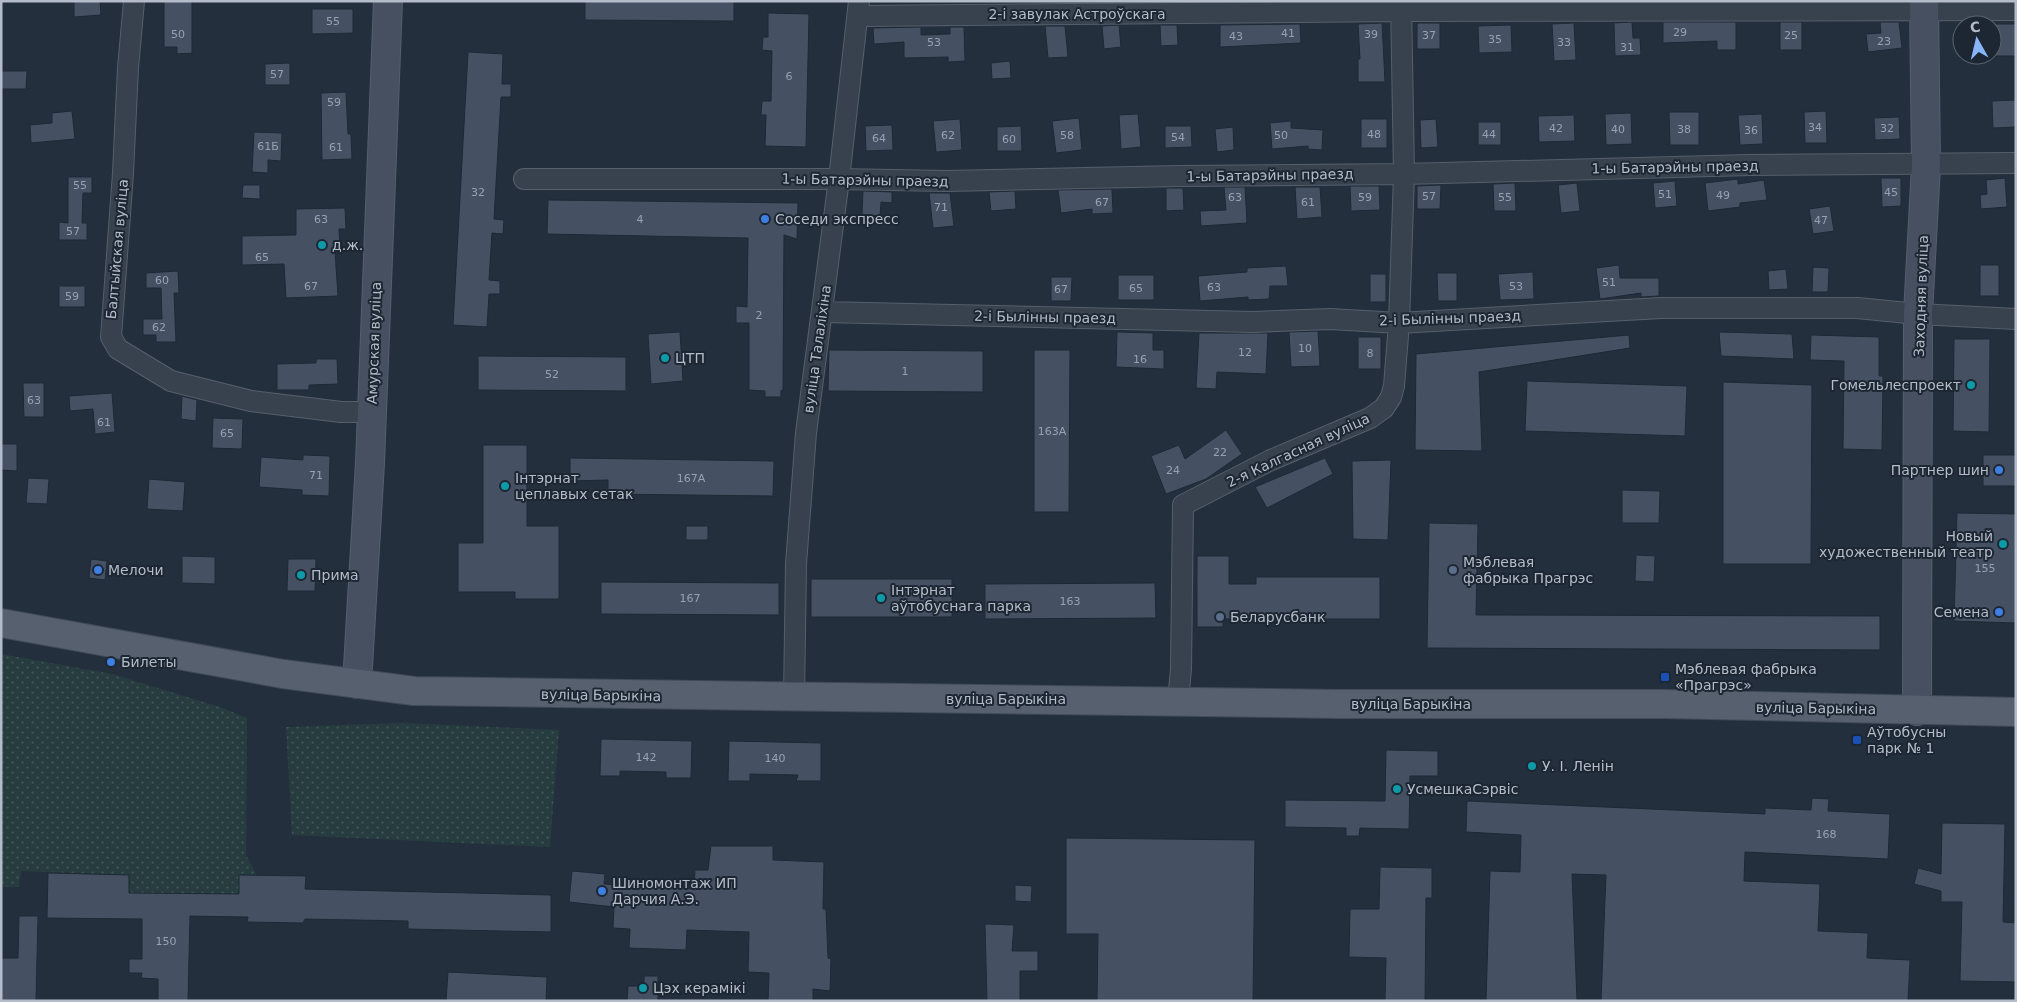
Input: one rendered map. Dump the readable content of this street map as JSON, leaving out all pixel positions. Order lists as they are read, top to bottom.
{
  "streets": {
    "main road": ["вуліца Барыкіна"],
    "street": [
      "2-і завулак Астроўскага",
      "1-ы Батарэйны праезд",
      "Балтыйская вуліца",
      "Заходняя вуліца",
      "2-і Былінны праезд",
      "Амурская вуліца",
      "вуліца Талаліхіна",
      "2-я Калгасная вуліца"
    ]
  },
  "crossings": [
    ["2-і завулак Астроўскага", "Заходняя вуліца"],
    ["2-і завулак Астроўскага", "вуліца Талаліхіна"],
    ["2-і завулак Астроўскага", "2-я Калгасная вуліца"],
    ["1-ы Батарэйны праезд", "Заходняя вуліца"],
    ["1-ы Батарэйны праезд", "вуліца Талаліхіна"],
    ["1-ы Батарэйны праезд", "2-я Калгасная вуліца"],
    ["Балтыйская вуліца", "Амурская вуліца"],
    ["Заходняя вуліца", "2-і Былінны праезд"],
    ["Заходняя вуліца", "вуліца Барыкіна"],
    ["2-і Былінны праезд", "вуліца Талаліхіна"],
    ["2-і Былінны праезд", "2-я Калгасная вуліца"],
    ["Амурская вуліца", "вуліца Барыкіна"],
    ["вуліца Талаліхіна", "вуліца Барыкіна"],
    ["2-я Калгасная вуліца", "вуліца Барыкіна"]
  ],
  "places": {
    "other": [
      "Соседи экспресс",
      "д.ж.",
      "ЦТП",
      "Гомельлеспроект",
      "Партнер шин",
      "Інтэрнат цеплавых сетак",
      "Новый художественный театр",
      "Мелочи",
      "Мэблевая фабрыка Прагрэс",
      "Прима",
      "Інтэрнат аўтобуснага парка",
      "Семена",
      "Беларусбанк",
      "Билеты",
      "У. І. Ленін",
      "УсмешкаСэрвіс",
      "Шиномонтаж ИП Дарчия А.Э.",
      "Цэх керамікі"
    ],
    "transit": ["Мэблевая фабрыка «Прагрэс»", "Аўтобусны парк № 1"]
  },
  "house_numbers": [
    "55",
    "29",
    "41",
    "50",
    "39",
    "37",
    "25",
    "43",
    "35",
    "23",
    "53",
    "33",
    "31",
    "57",
    "6",
    "59",
    "34",
    "42",
    "32",
    "40",
    "38",
    "36",
    "48",
    "44",
    "62",
    "58",
    "50",
    "54",
    "64",
    "60",
    "61Б",
    "61",
    "55",
    "32",
    "45",
    "51",
    "49",
    "57",
    "63",
    "59",
    "55",
    "67",
    "61",
    "71",
    "63",
    "4",
    "47",
    "57",
    "65",
    "60",
    "51",
    "67",
    "53",
    "63",
    "65",
    "67",
    "59",
    "2",
    "62",
    "10",
    "12",
    "8",
    "16",
    "1",
    "52",
    "63",
    "61",
    "163А",
    "65",
    "22",
    "24",
    "71",
    "167А",
    "155",
    "167",
    "163",
    "142",
    "140",
    "168",
    "150"
  ],
  "north": "top"
}
